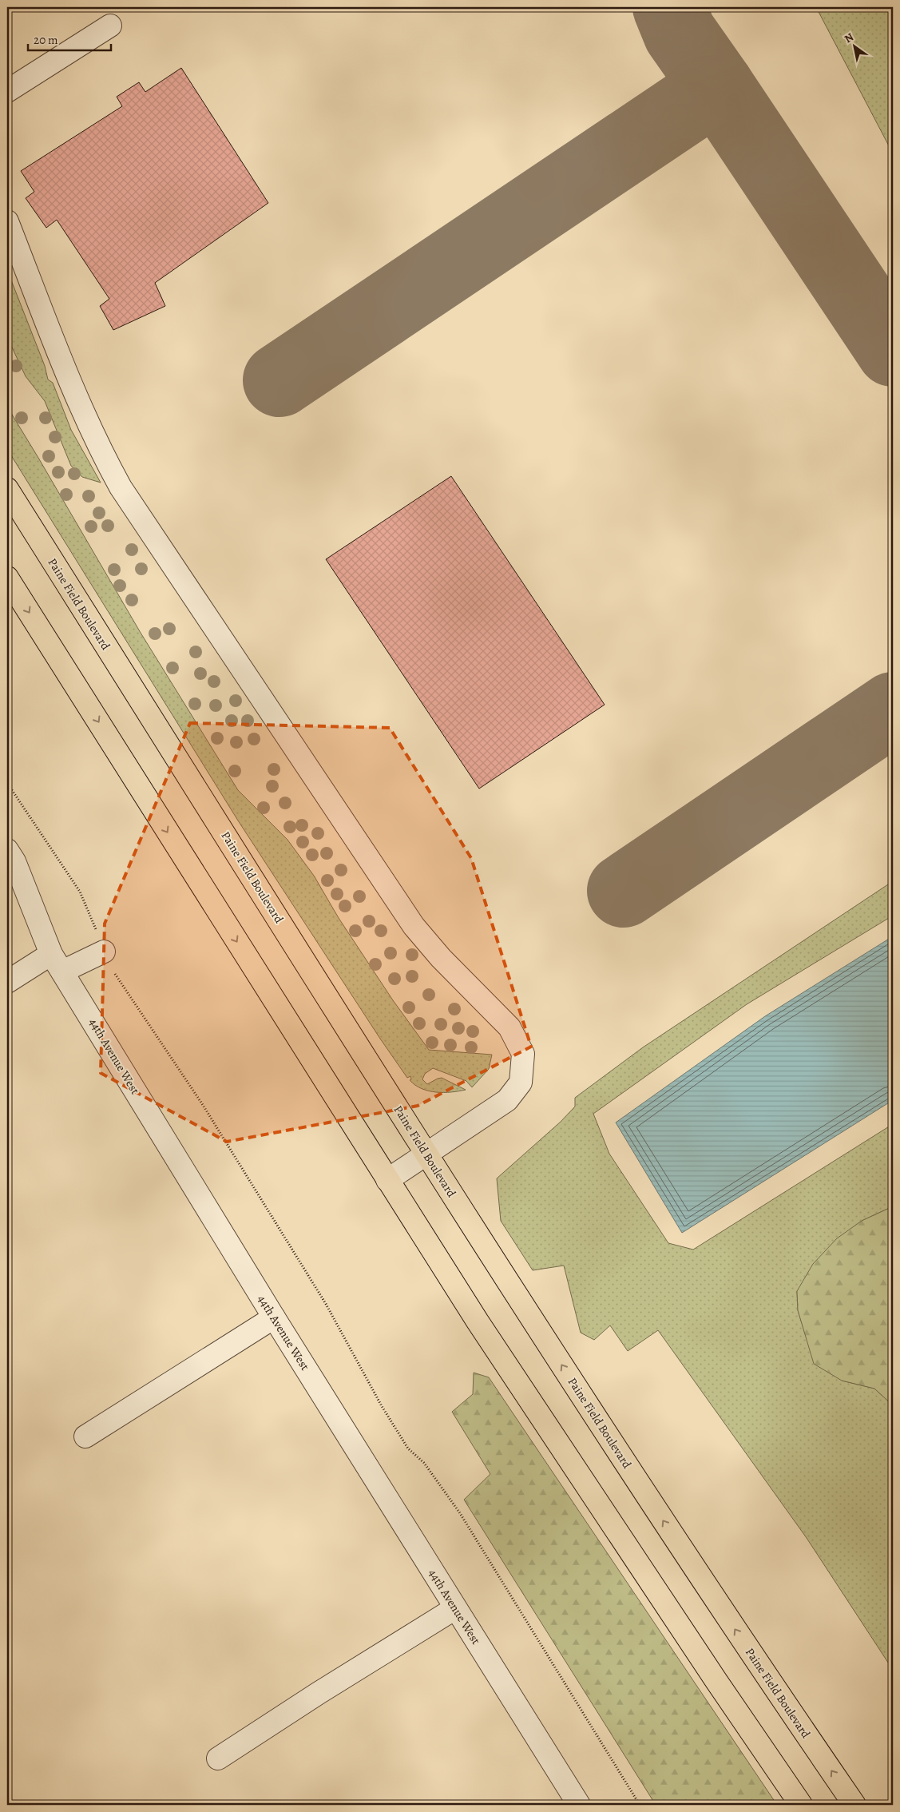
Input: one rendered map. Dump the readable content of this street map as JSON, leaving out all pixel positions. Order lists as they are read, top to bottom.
{
  "streets": {
    "highway": ["Paine Field Boulevard"],
    "street": ["44th Avenue West"]
  },
  "scale_bar": "20 m",
  "north": "top left"
}
